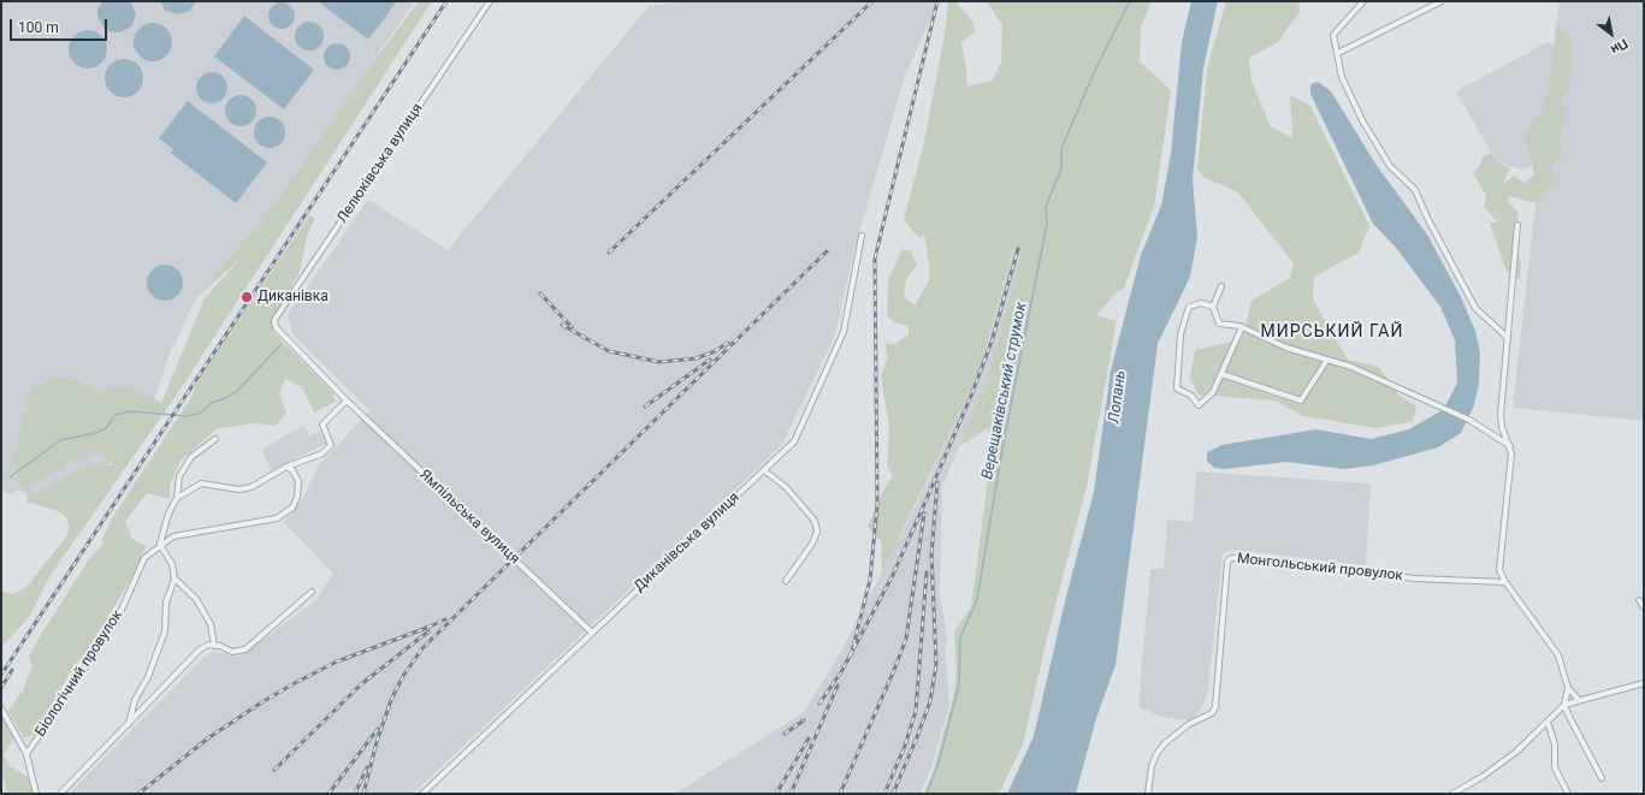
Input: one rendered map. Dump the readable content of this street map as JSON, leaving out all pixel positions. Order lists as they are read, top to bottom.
{
  "streets": {
    "street": [
      "Лелюківська вулиця",
      "Ямпільська вулиця",
      "Диканівська вулиця",
      "Монгольський провулок",
      "Біологічний провулок"
    ]
  },
  "crossings": [
    ["Лелюківська вулиця", "Ямпільська вулиця"],
    ["Ямпільська вулиця", "Диканівська вулиця"]
  ],
  "districts": ["МИРСЬКИЙ ГАЙ"],
  "water": ["Верещаківський струмок", "Лопань"],
  "places": ["Диканівка"],
  "scale_bar": "100 m",
  "north": "bottom right"
}
